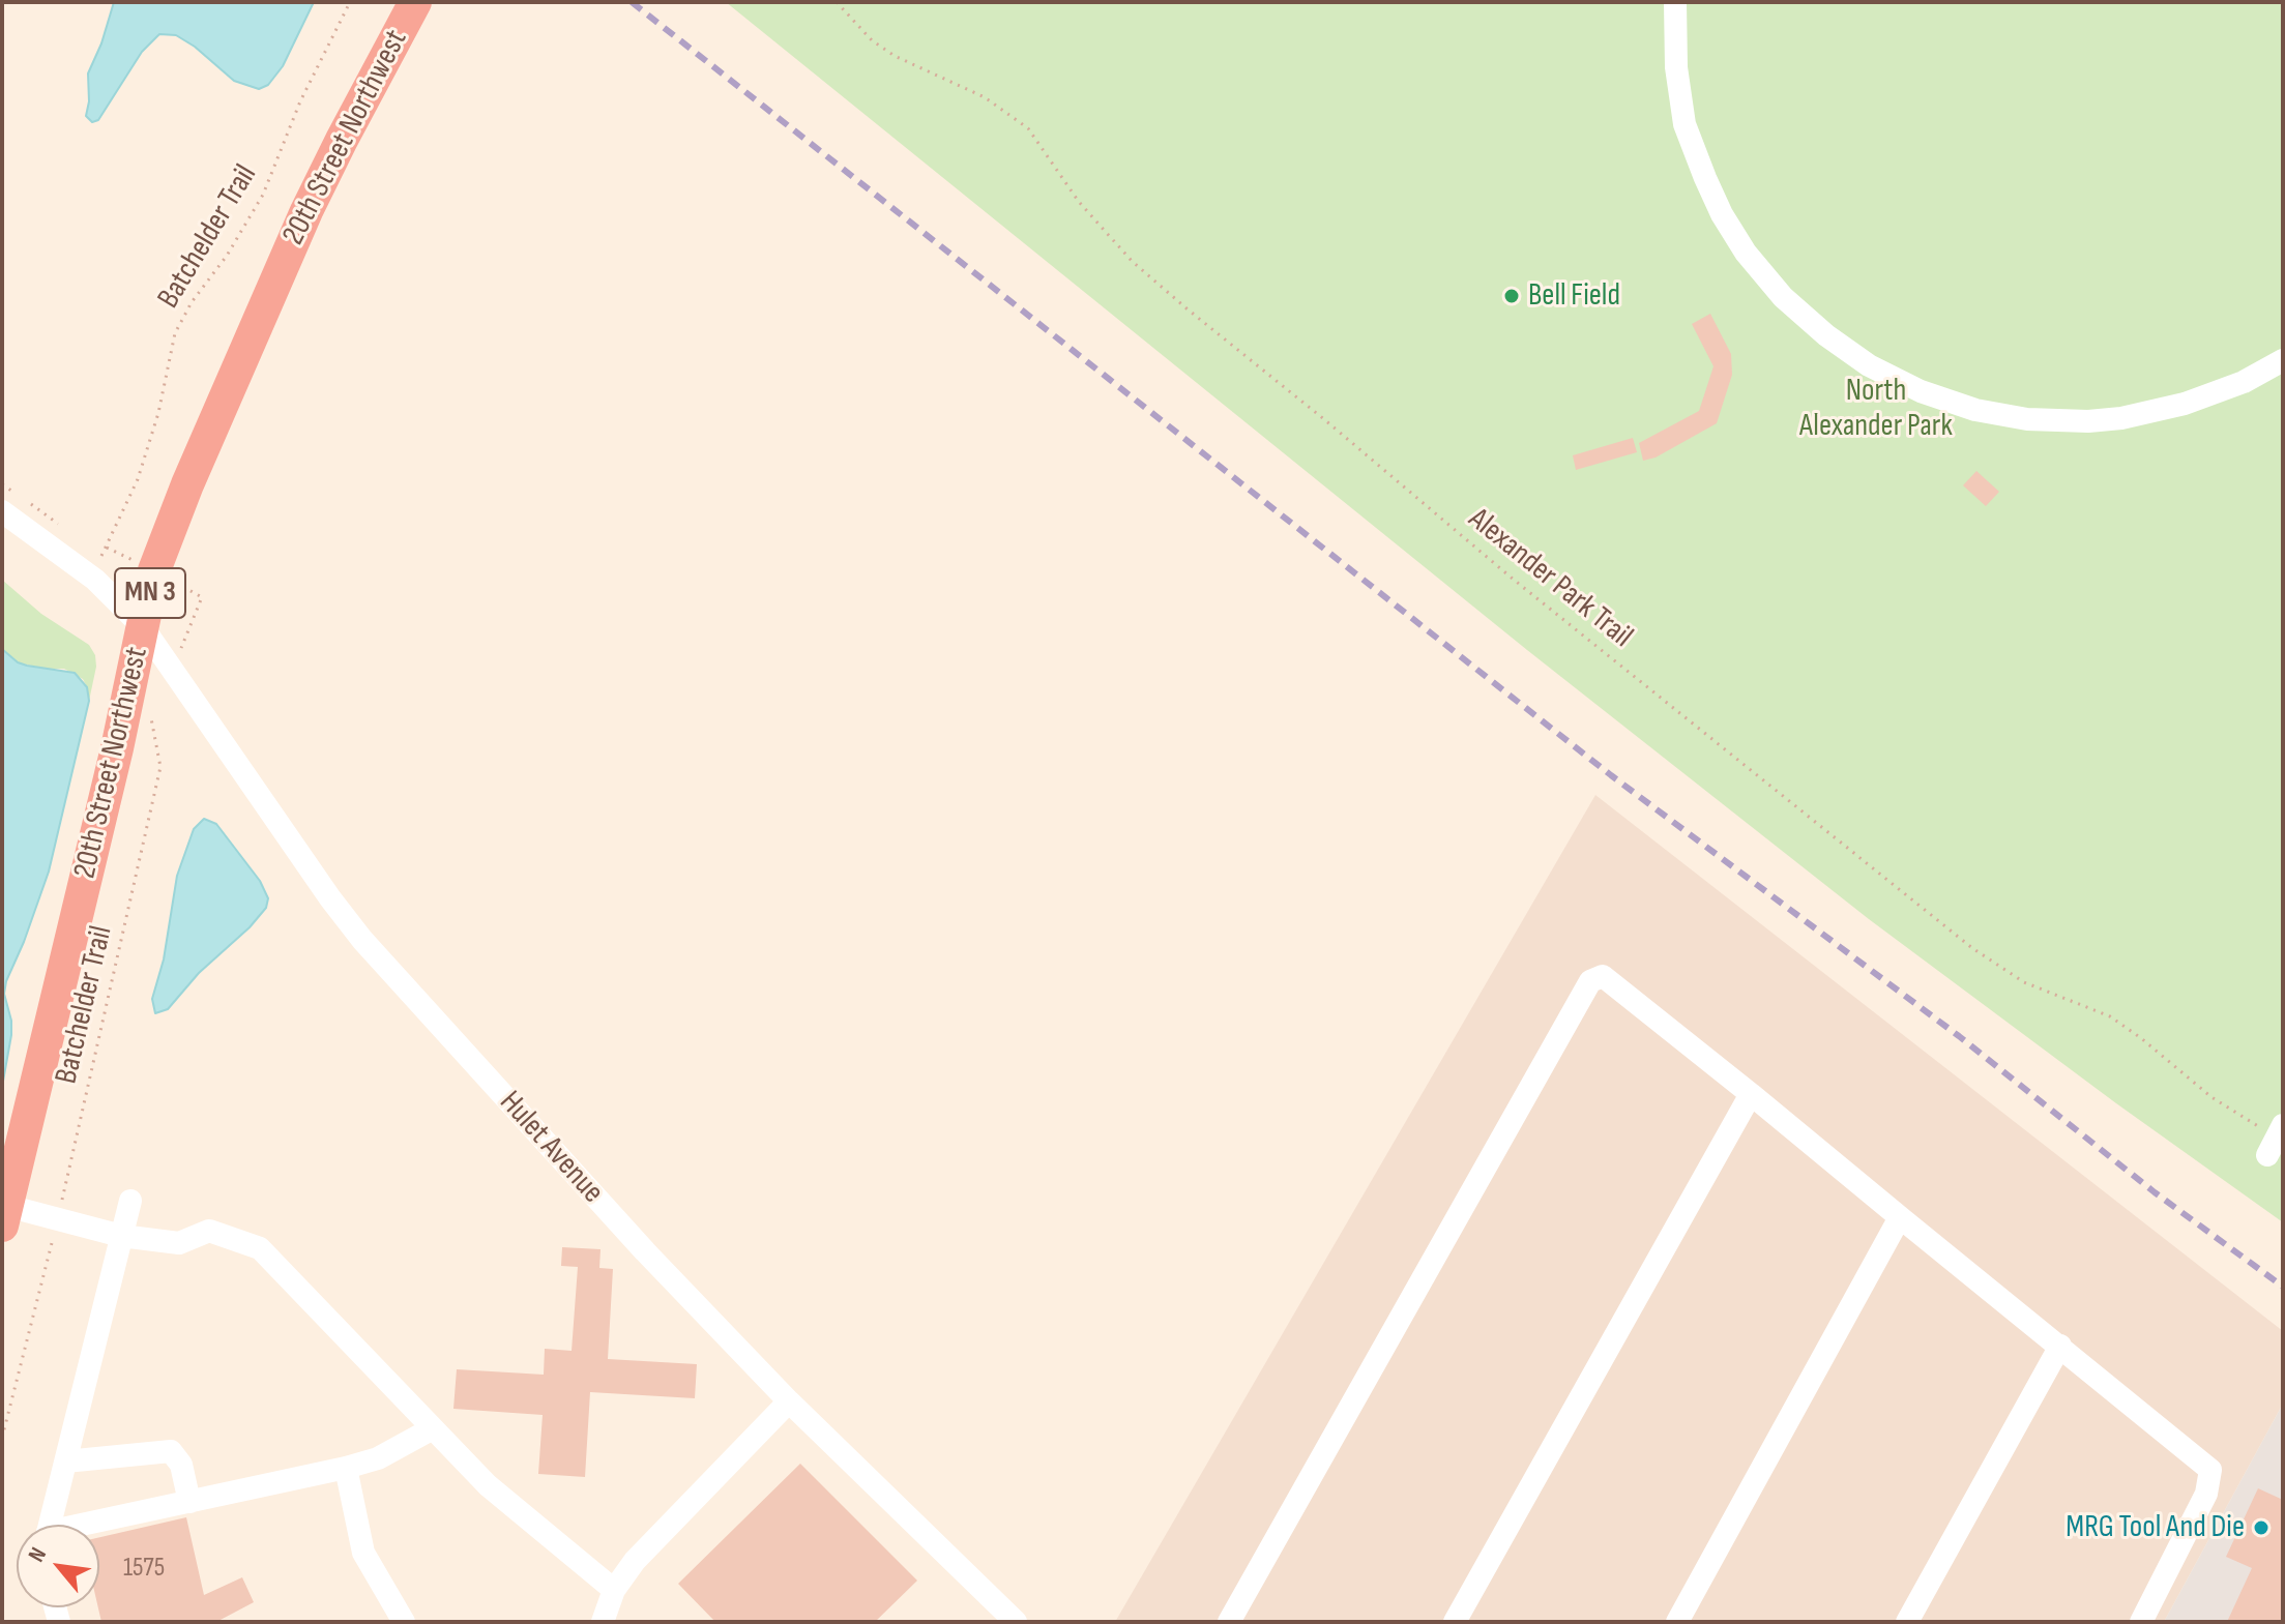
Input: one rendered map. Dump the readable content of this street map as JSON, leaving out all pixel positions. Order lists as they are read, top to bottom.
{
  "streets": {
    "highway": ["20th Street Northwest", "MN 3"],
    "street": ["Hulet Avenue"],
    "path": ["Batchelder Trail", "Alexander Park Trail"]
  },
  "crossings": [
    ["20th Street Northwest", "Hulet Avenue"]
  ],
  "parks": ["North Alexander Park"],
  "places": ["Bell Field", "MRG Tool And Die"],
  "house_numbers": ["1575"],
  "north": "top left"
}
